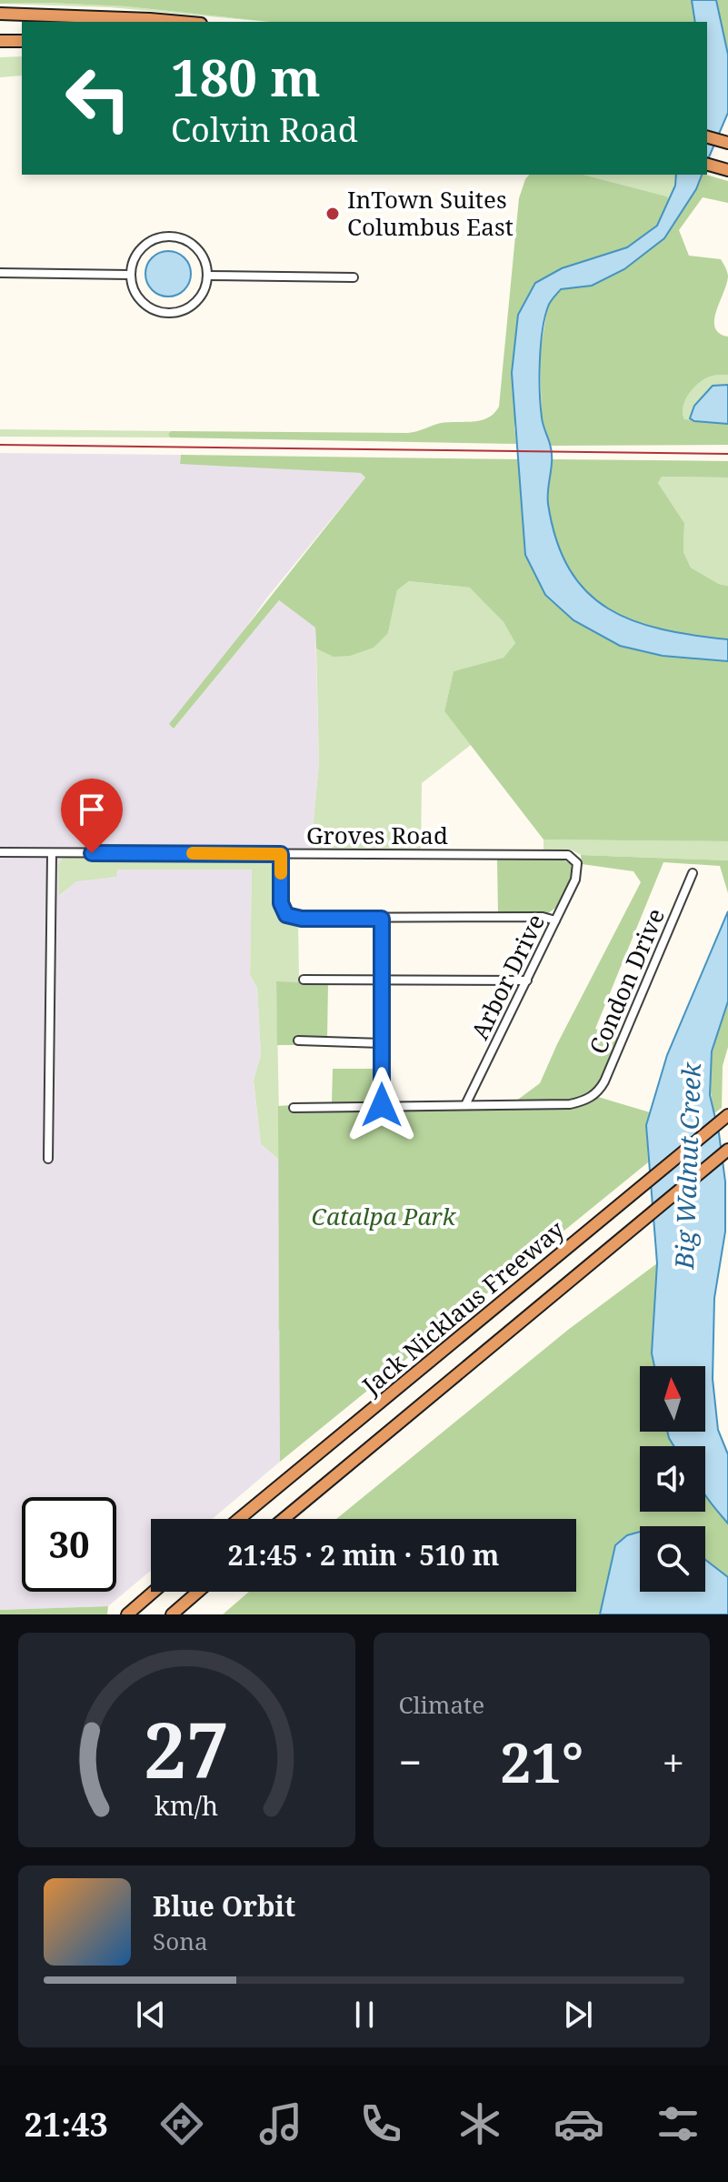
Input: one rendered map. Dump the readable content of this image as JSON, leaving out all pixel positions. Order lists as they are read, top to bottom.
{
  "streets": {
    "highway": ["Jack Nicklaus Freeway"],
    "street": ["Groves Road", "Arbor Drive", "Condon Drive"]
  },
  "crossings": [
    ["Groves Road", "Arbor Drive"],
    ["Arbor Drive", "Condon Drive"]
  ],
  "water": ["Big Walnut Creek"],
  "parks": ["Catalpa Park"],
  "places": ["InTown Suites Columbus East"],
  "north": "top",
  "page": {
    "turn": ["180 m", "Colvin Road"],
    "limit": "30",
    "trip": "21:45 · 2 min · 510 m",
    "tile": "Climate",
    "heat": ["−", "21°", "+"],
    "song": ["Blue Orbit", "Sona"],
    "tabs": "21:43",
    "gauge": ["27", "km/h"]
  }
}
